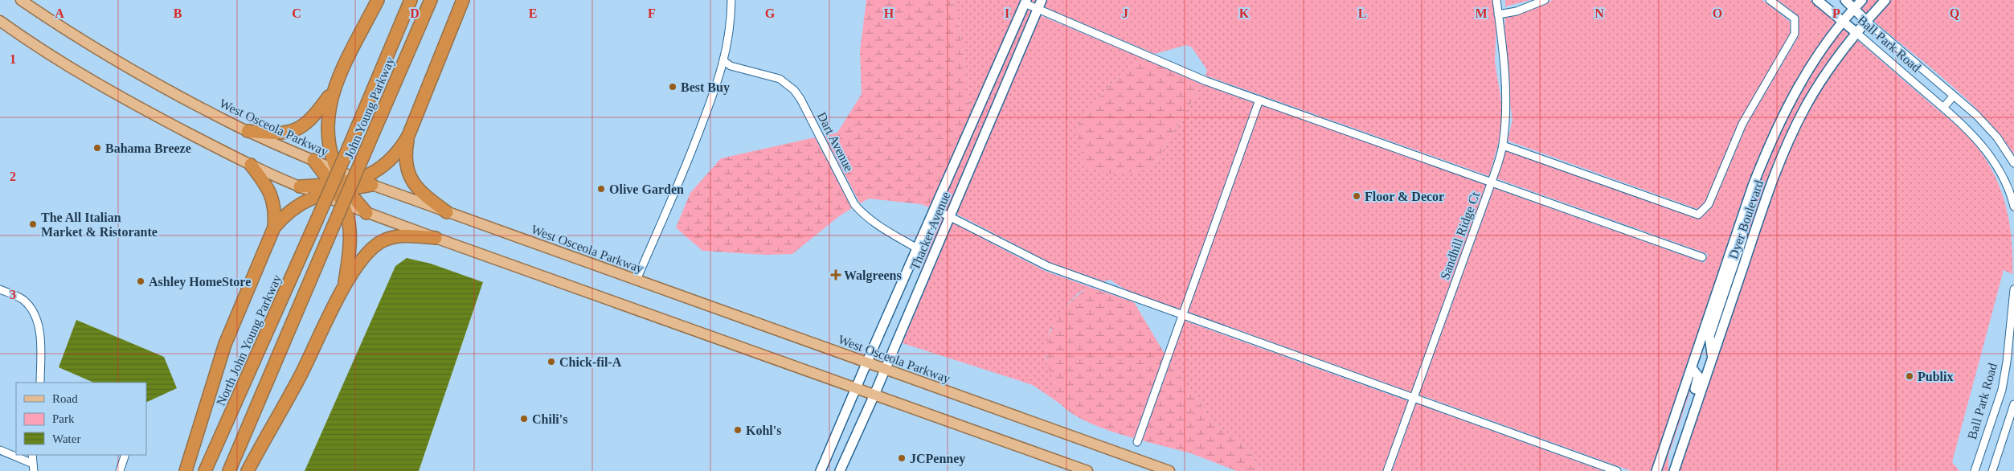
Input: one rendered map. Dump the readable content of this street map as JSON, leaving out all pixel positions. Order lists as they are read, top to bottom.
{
  "streets": {
    "highway": ["John Young Parkway", "North John Young Parkway"],
    "main road": [
      "Ball Park Road",
      "West Osceola Parkway",
      "Dyer Boulevard",
      "Thacker Avenue"
    ],
    "street": ["Dart Avenue", "Sandhill Ridge Ct"]
  },
  "crossings": [
    ["Ball Park Road", "Dyer Boulevard"],
    ["John Young Parkway", "North John Young Parkway"],
    ["West Osceola Parkway", "Thacker Avenue"],
    ["Dart Avenue", "Thacker Avenue"]
  ],
  "places": {
    "other": [
      "Best Buy",
      "Bahama Breeze",
      "Olive Garden",
      "Floor & Decor",
      "The All Italian Market & Ristorante",
      "Ashley HomeStore",
      "Chick-fil-A",
      "Publix",
      "Chili's",
      "Kohl's",
      "JCPenney"
    ],
    "health": ["Walgreens"]
  },
  "legend": ["Road", "Park", "Water"],
  "grid": {
    "columns": [
      "A",
      "B",
      "C",
      "D",
      "E",
      "F",
      "G",
      "H",
      "I",
      "J",
      "K",
      "L",
      "M",
      "N",
      "O",
      "P",
      "Q"
    ],
    "rows": ["1", "2", "3"]
  }
}
